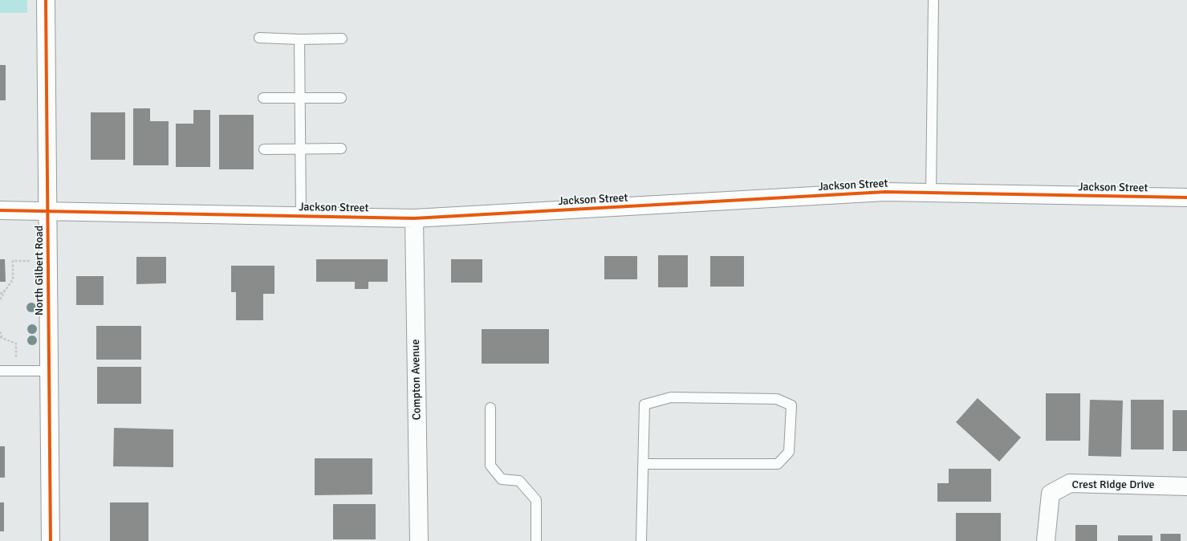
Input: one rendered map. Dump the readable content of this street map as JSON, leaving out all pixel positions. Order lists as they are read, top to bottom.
{
  "streets": {
    "street": [
      "Jackson Street",
      "North Gilbert Road",
      "Compton Avenue",
      "Crest Ridge Drive"
    ]
  },
  "crossings": [
    ["Jackson Street", "North Gilbert Road"],
    ["Jackson Street", "Compton Avenue"]
  ]
}
